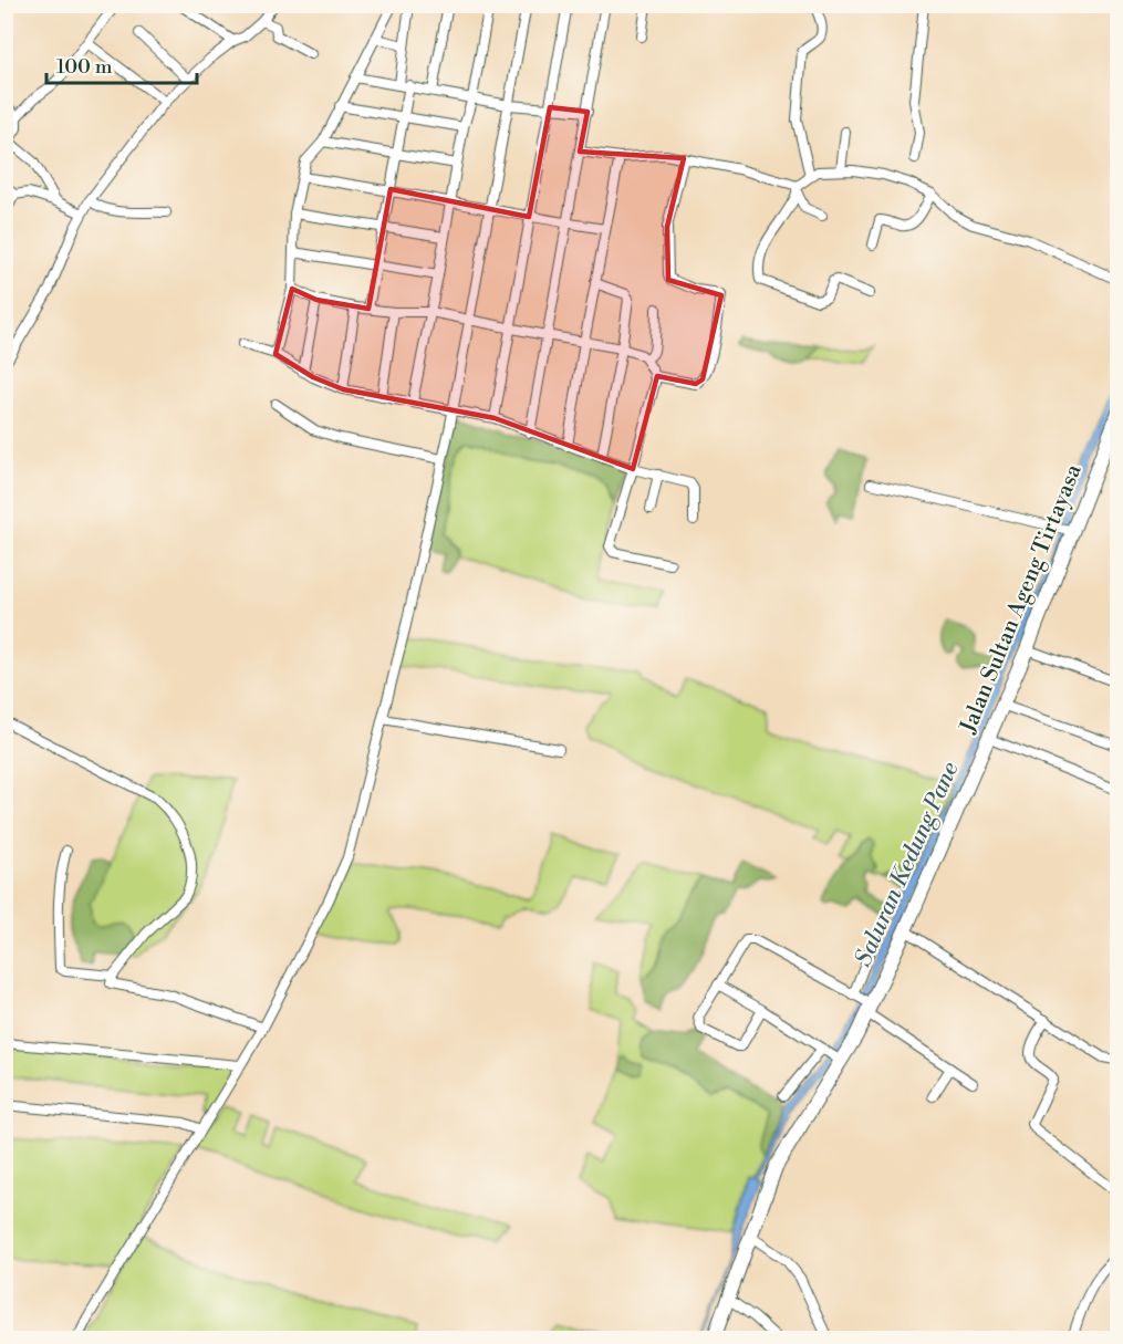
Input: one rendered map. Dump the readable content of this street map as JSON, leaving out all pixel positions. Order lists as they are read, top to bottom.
{
  "streets": {
    "main road": ["Jalan Sultan Ageng Tirtayasa"]
  },
  "water": ["Saluran Kedung Pane"],
  "scale_bar": "100 m"
}
